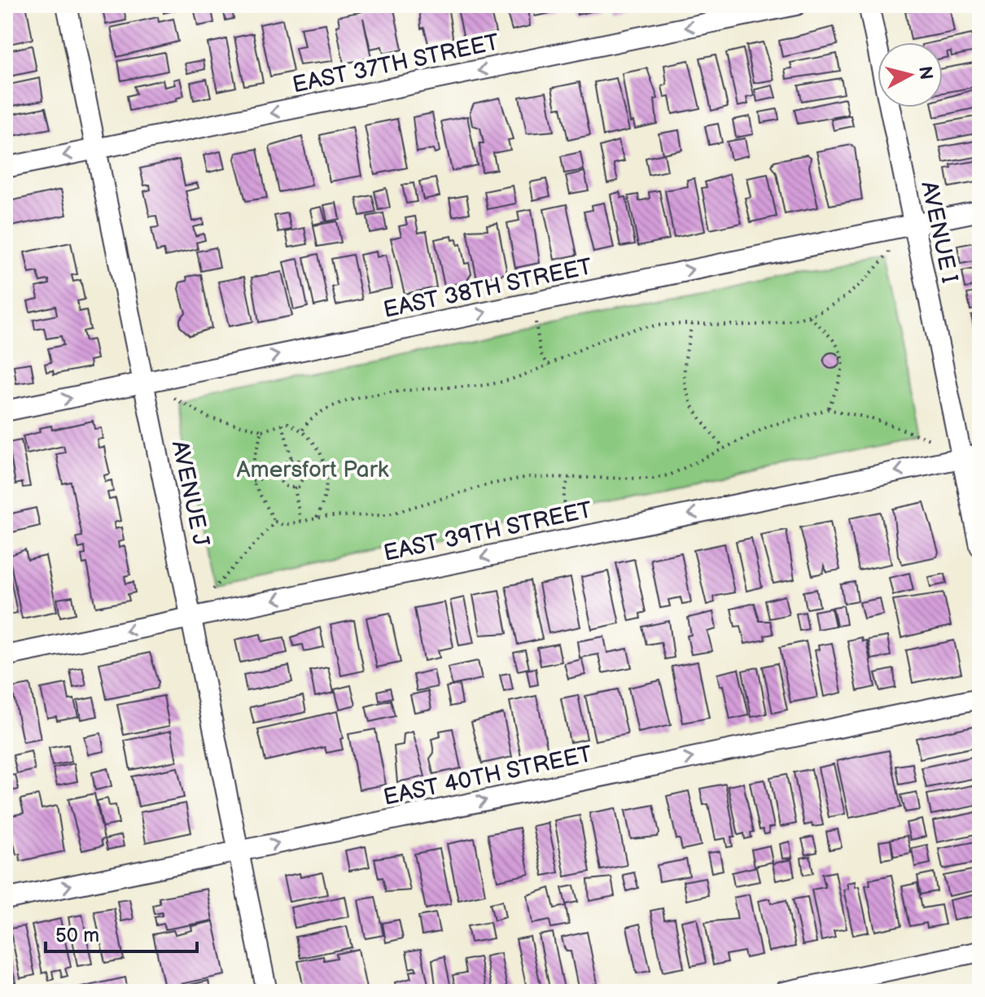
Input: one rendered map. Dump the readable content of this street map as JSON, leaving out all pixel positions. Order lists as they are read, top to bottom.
{
  "streets": {
    "street": [
      "EAST 37TH STREET",
      "AVENUE I",
      "EAST 38TH STREET",
      "AVENUE J",
      "EAST 39TH STREET",
      "EAST 40TH STREET"
    ]
  },
  "crossings": [
    ["EAST 37TH STREET", "AVENUE J"],
    ["AVENUE I", "EAST 38TH STREET"],
    ["AVENUE I", "EAST 39TH STREET"],
    ["EAST 38TH STREET", "AVENUE J"],
    ["AVENUE J", "EAST 39TH STREET"],
    ["AVENUE J", "EAST 40TH STREET"]
  ],
  "one_way": [
    "EAST 37TH STREET",
    "EAST 38TH STREET",
    "EAST 39TH STREET",
    "EAST 40TH STREET"
  ],
  "parks": ["Amersfort Park"],
  "scale_bar": "50 m",
  "north": "right"
}
